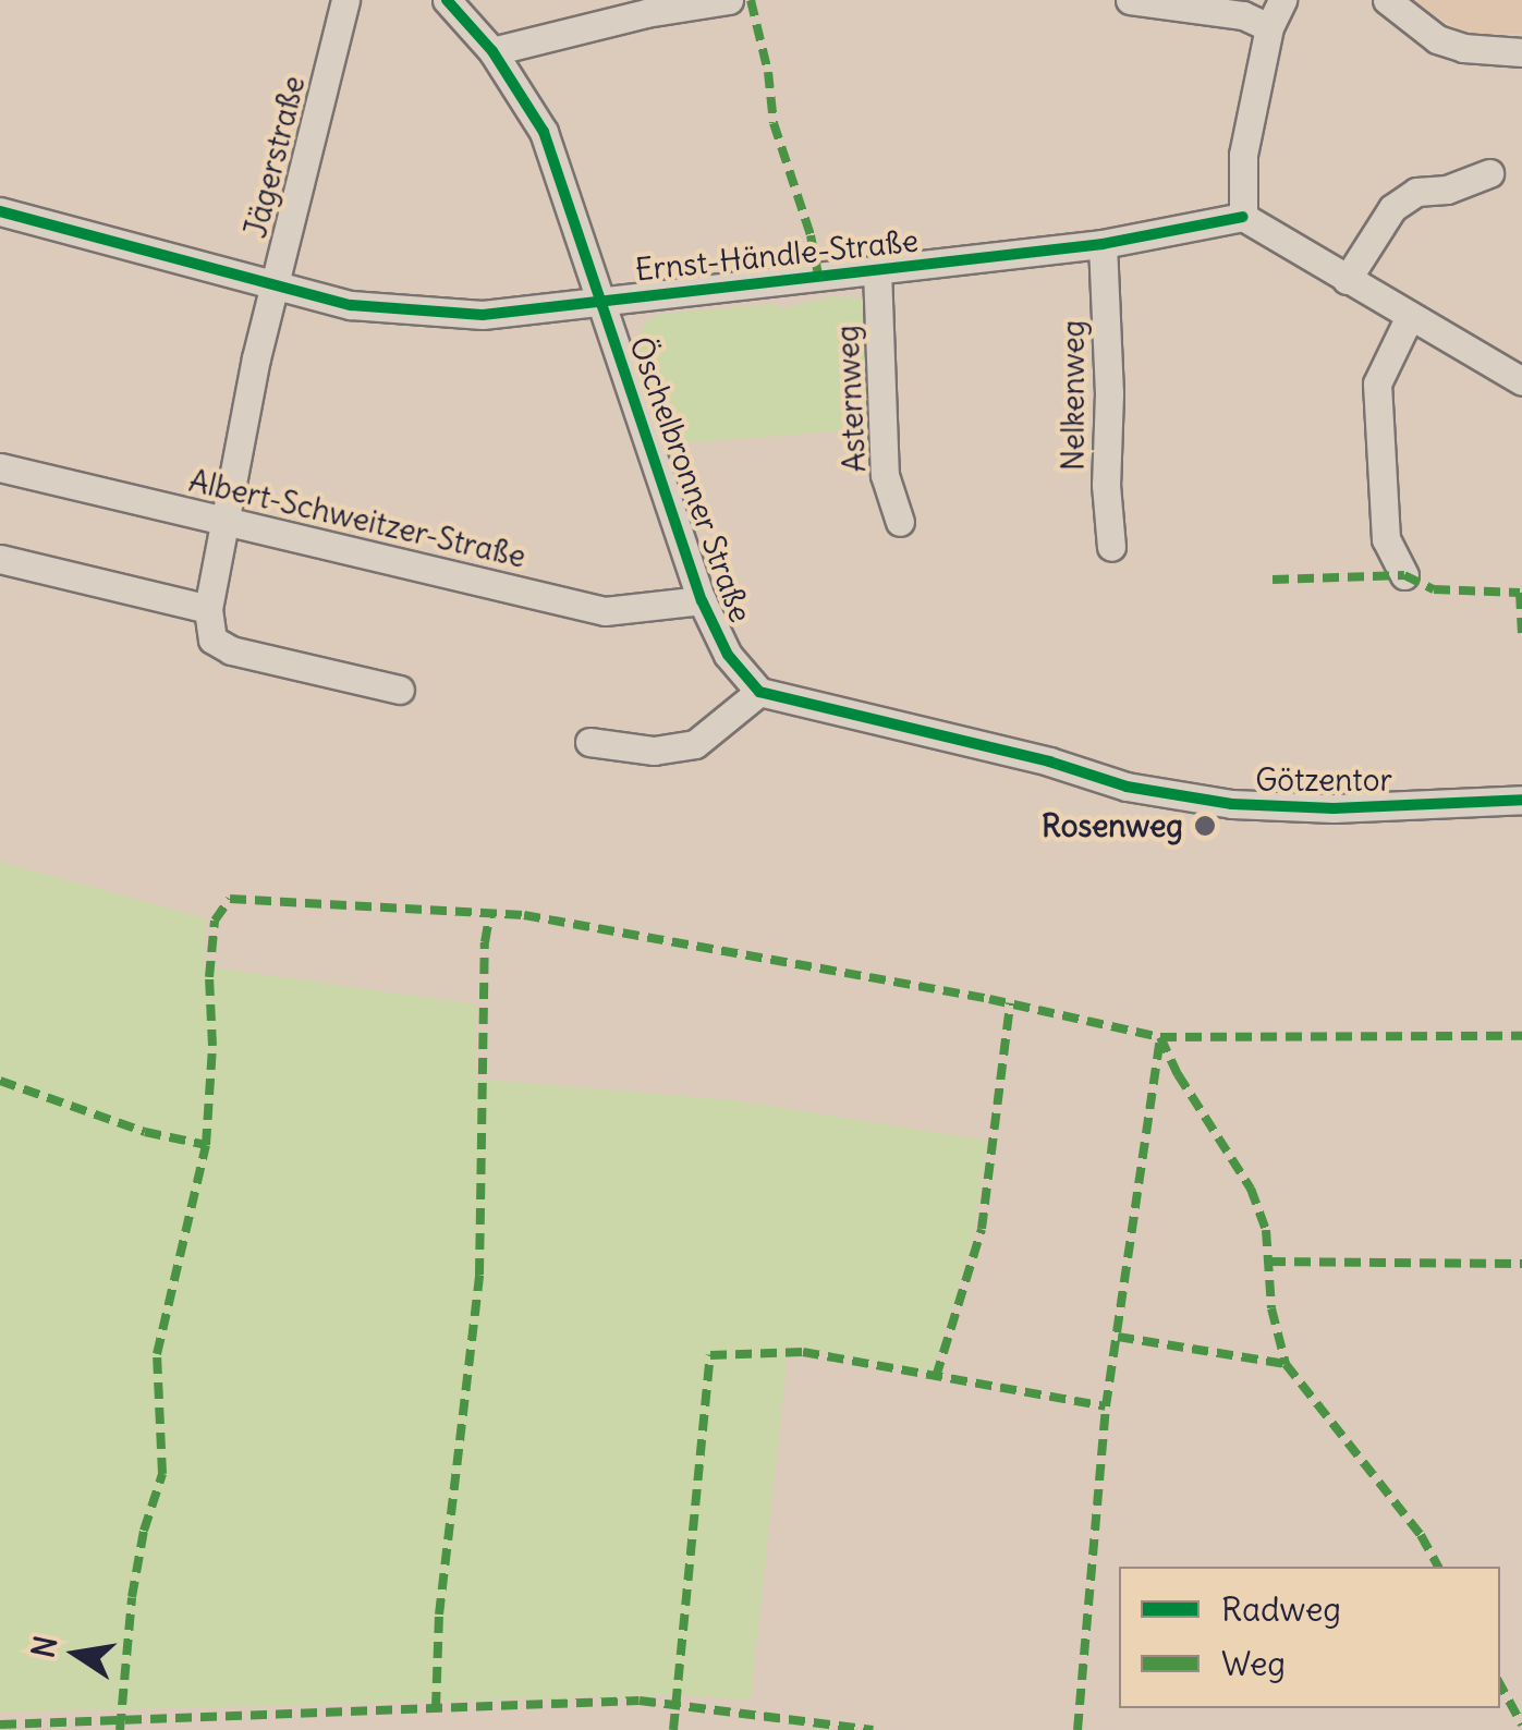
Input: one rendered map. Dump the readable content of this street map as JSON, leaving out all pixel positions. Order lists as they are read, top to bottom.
{
  "streets": {
    "street": [
      "Jägerstraße",
      "Ernst-Händle-Straße",
      "Nelkenweg",
      "Asternweg",
      "Öschelbronner Straße",
      "Albert-Schweitzer-Straße",
      "Götzentor"
    ]
  },
  "crossings": [
    ["Jägerstraße", "Ernst-Händle-Straße"],
    ["Jägerstraße", "Albert-Schweitzer-Straße"],
    ["Ernst-Händle-Straße", "Nelkenweg"],
    ["Ernst-Händle-Straße", "Asternweg"],
    ["Ernst-Händle-Straße", "Öschelbronner Straße"],
    ["Öschelbronner Straße", "Albert-Schweitzer-Straße"],
    ["Öschelbronner Straße", "Götzentor"]
  ],
  "places": ["Rosenweg"],
  "legend": ["Radweg", "Weg"],
  "north": "left"
}
